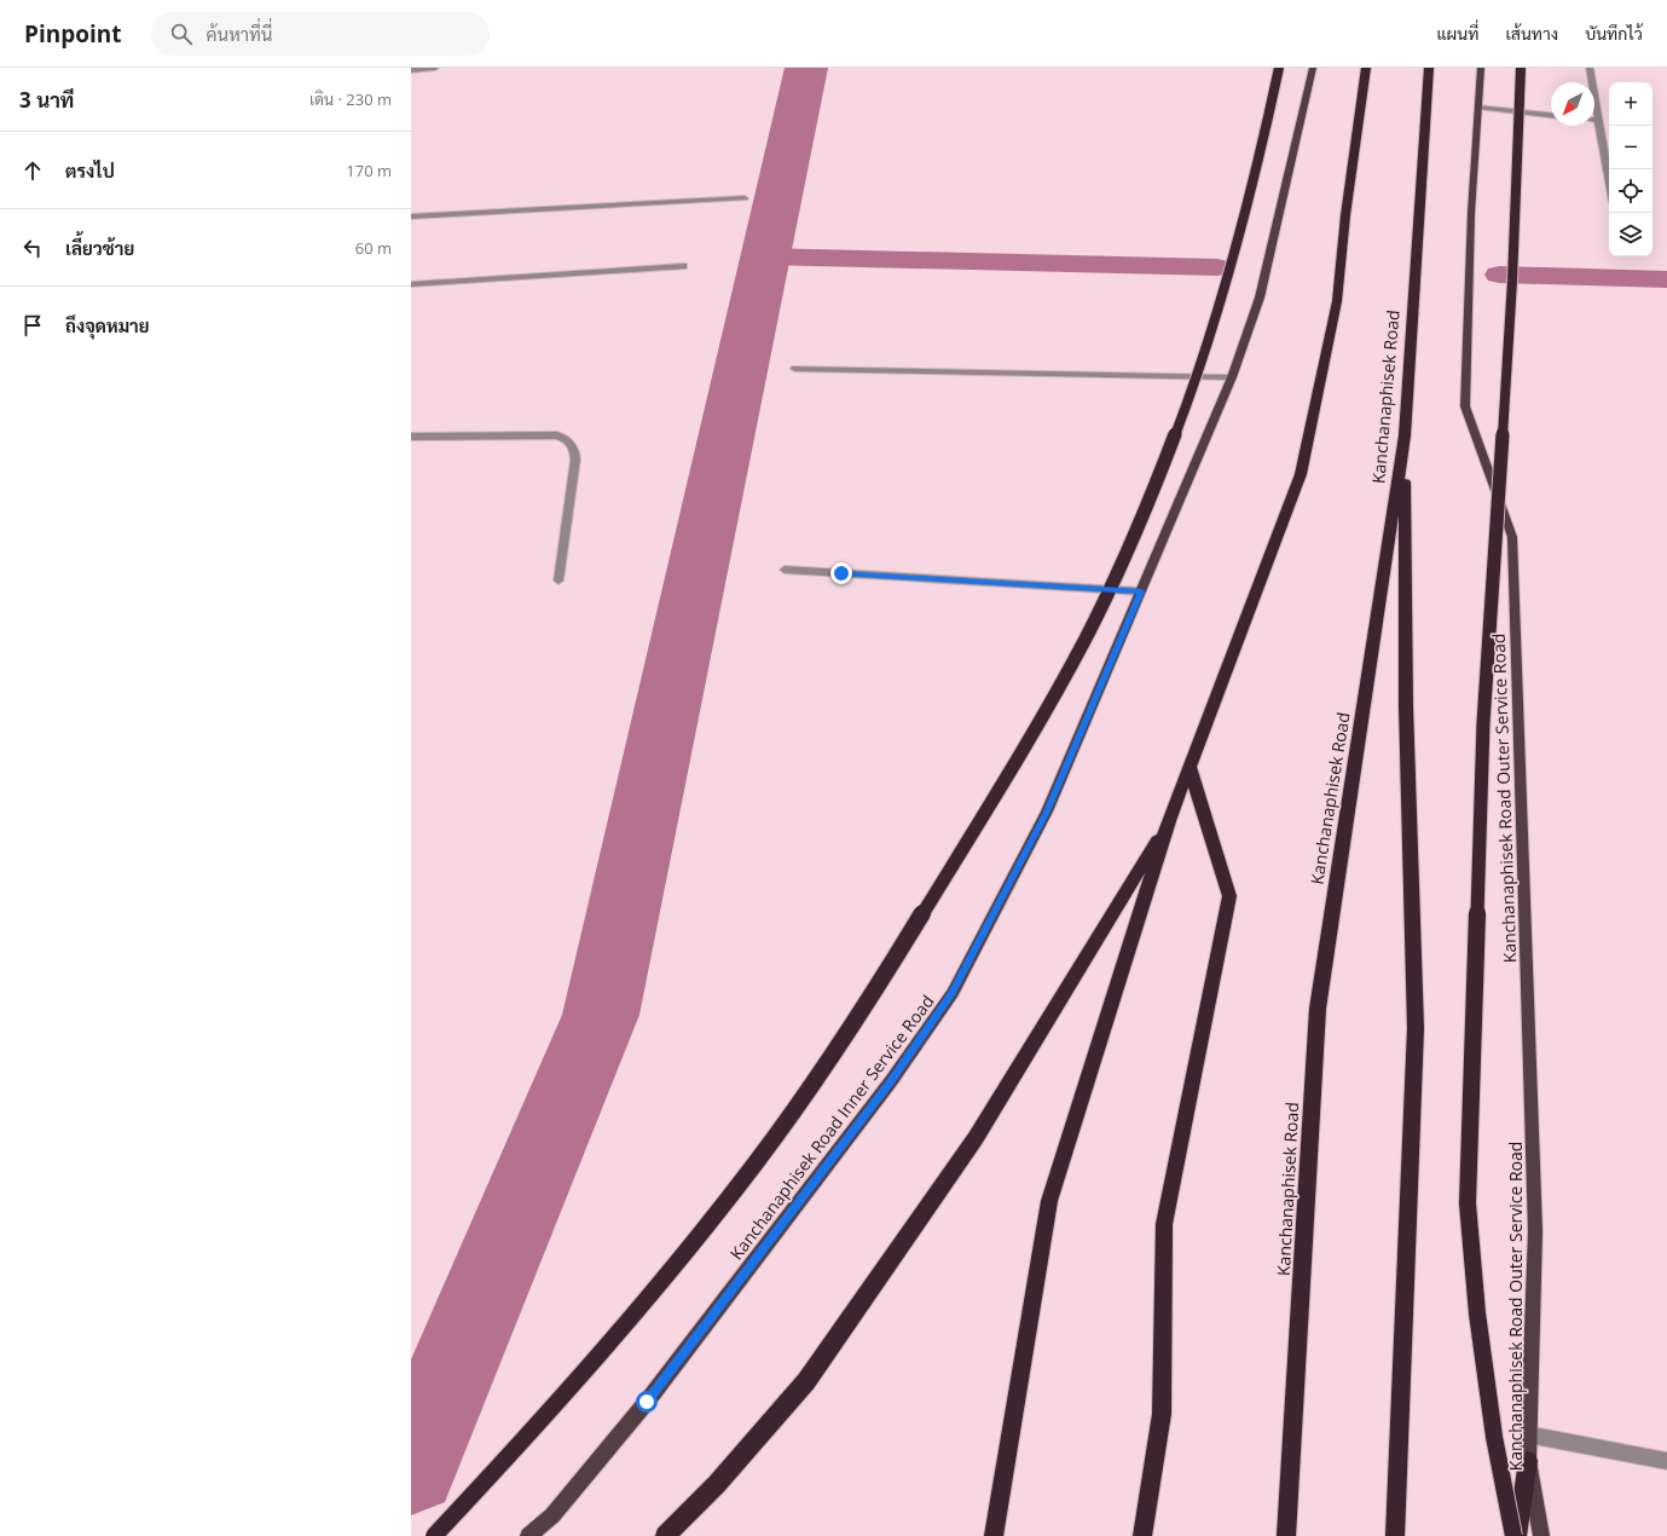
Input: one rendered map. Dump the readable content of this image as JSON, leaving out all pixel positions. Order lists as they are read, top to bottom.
{
  "streets": {
    "highway": ["Kanchanaphisek Road"],
    "main road": ["Kanchanaphisek Road Outer Service Road", "Kanchanaphisek Road Inner Service Road"]
  },
  "north": "bottom left",
  "page": {
    "header": "Pinpoint",
    "search": "ค้นหาที่นี่",
    "nav": ["แผนที่", "เส้นทาง", "บันทึกไว้"],
    "heading": ["3 นาที", "เดิน · 230 m"],
    "map_buttons": ["+", "−"],
    "list": [
      ["ตรงไป", "170 m"],
      ["เลี้ยวซ้าย", "60 m"],
      "ถึงจุดหมาย"
    ]
  }
}
